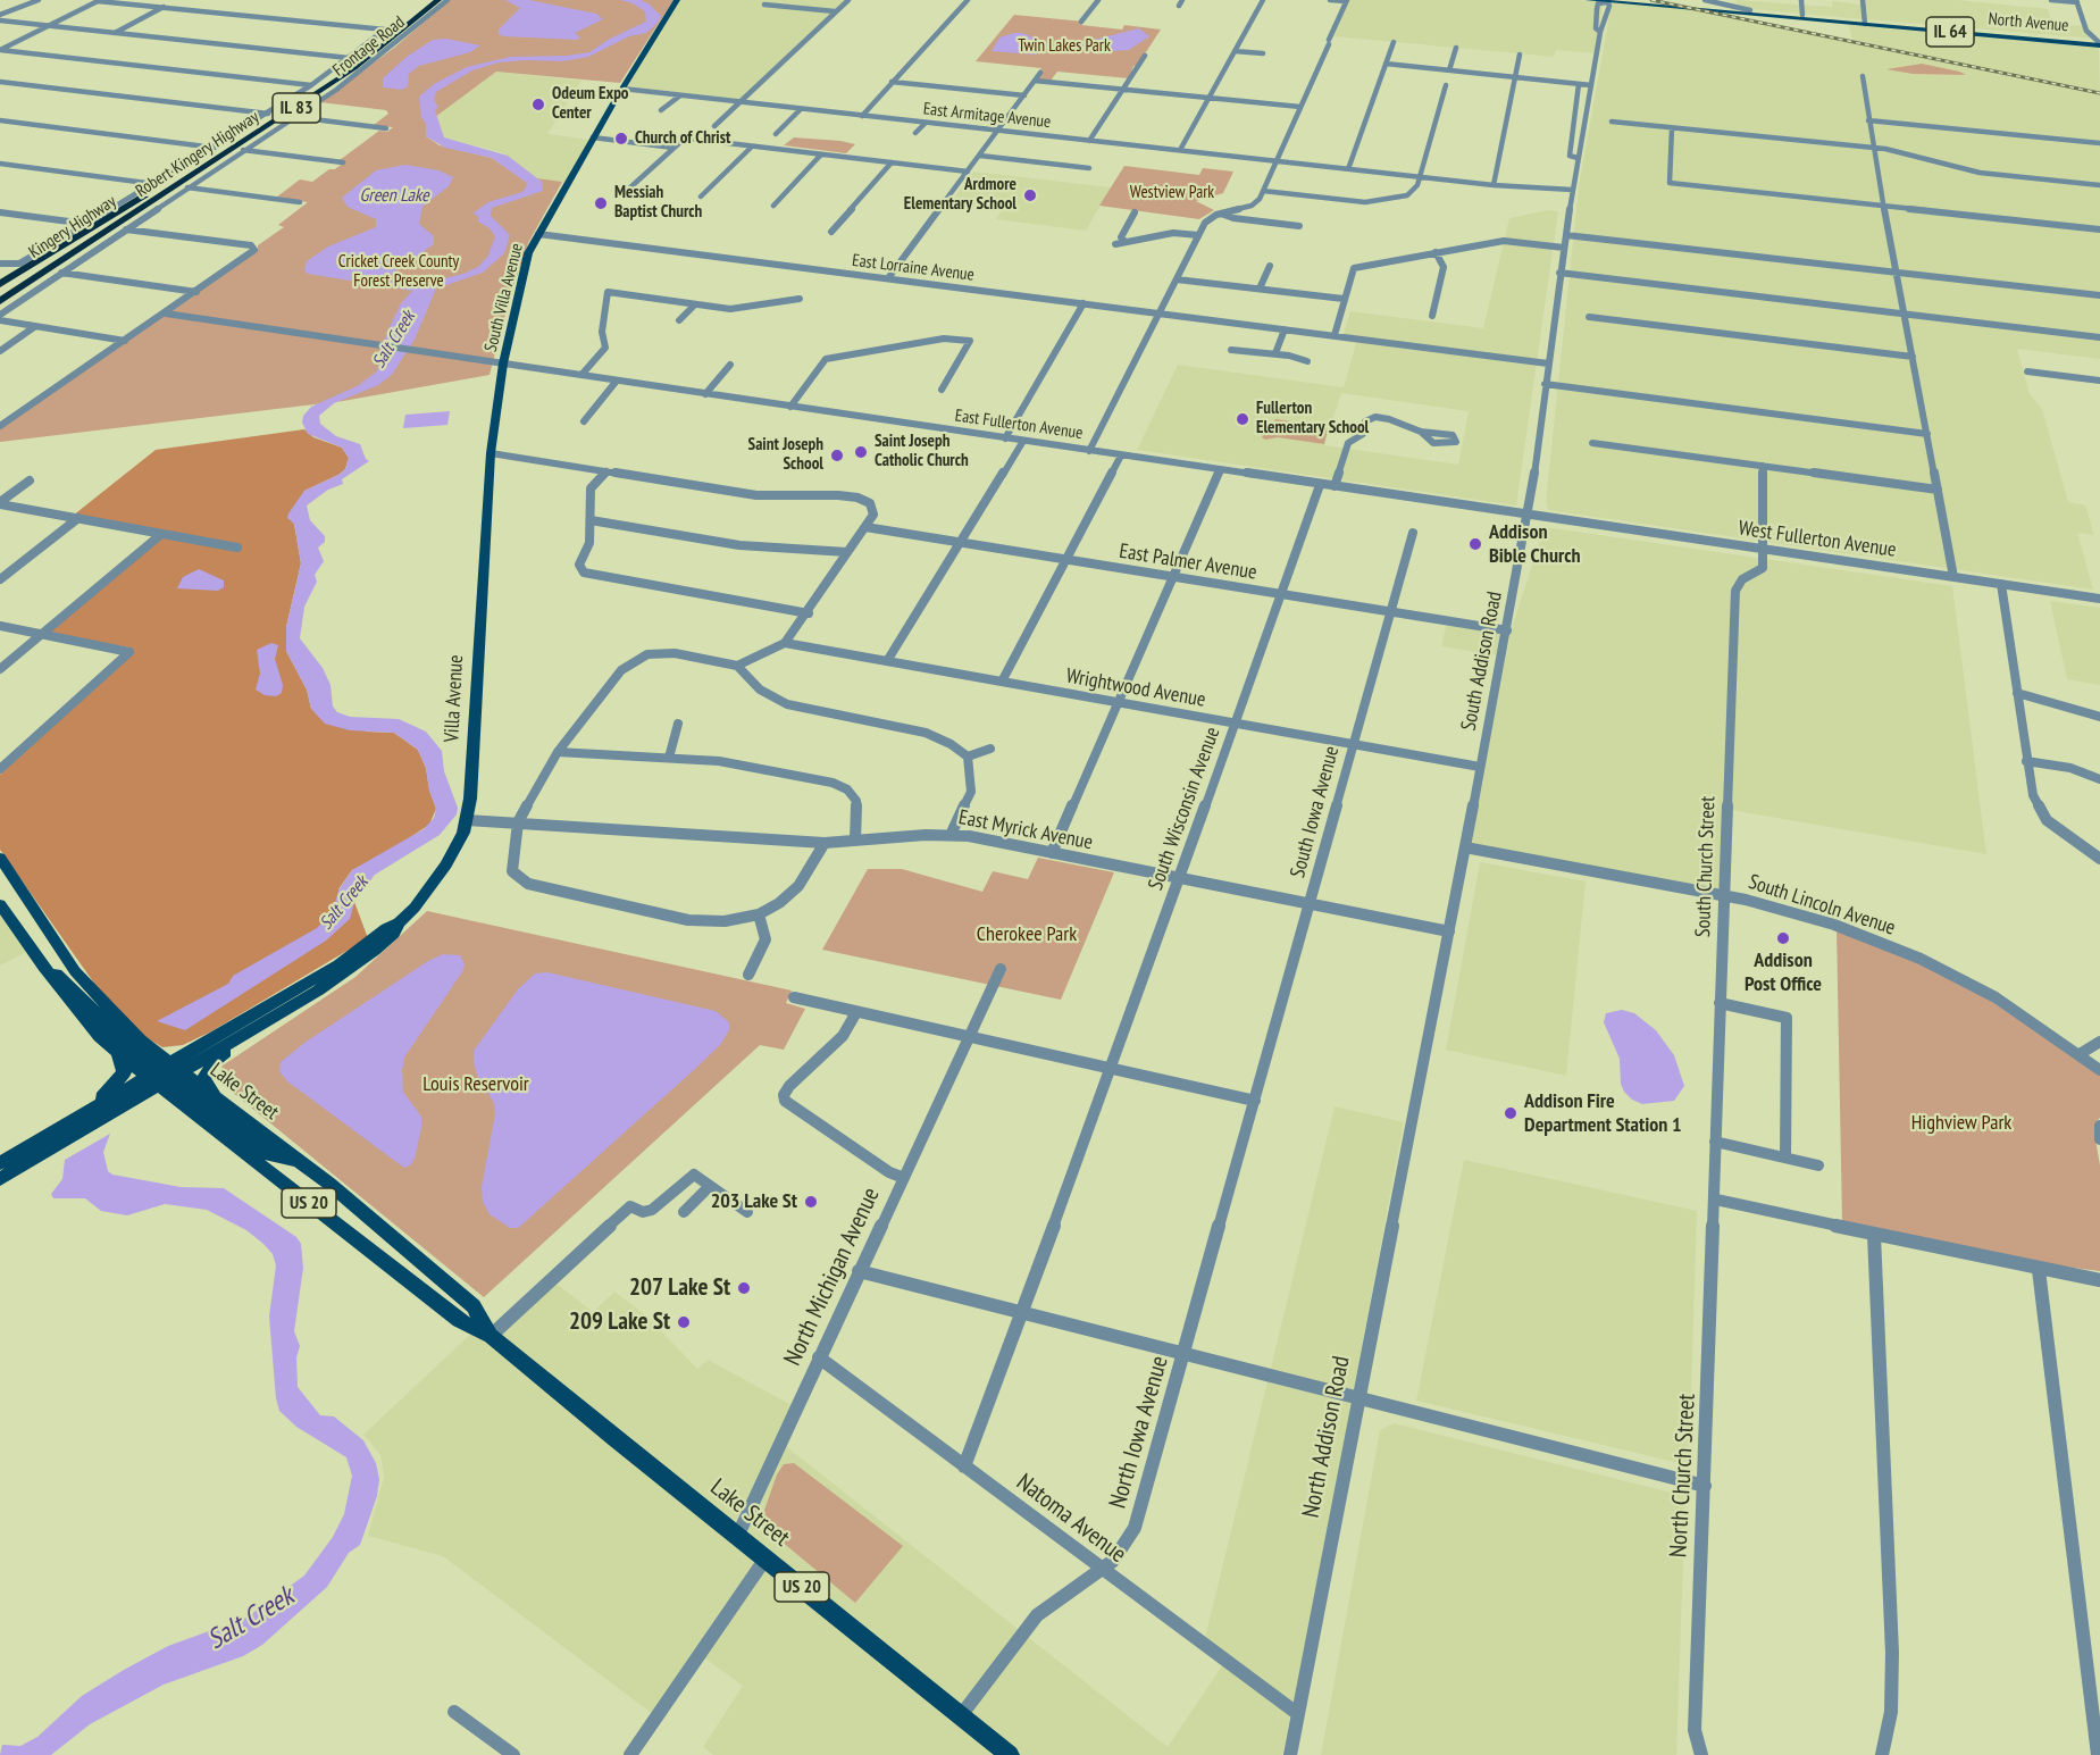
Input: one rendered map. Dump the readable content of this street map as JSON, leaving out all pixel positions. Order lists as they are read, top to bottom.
{
  "streets": {
    "highway": ["IL 83", "Robert Kingery Highway", "Kingery Highway"],
    "main road": [
      "North Avenue",
      "IL 64",
      "South Villa Avenue",
      "Villa Avenue",
      "Lake Street",
      "US 20"
    ],
    "street": [
      "Frontage Road",
      "East Armitage Avenue",
      "East Lorraine Avenue",
      "East Fullerton Avenue",
      "West Fullerton Avenue",
      "East Palmer Avenue",
      "South Addison Road",
      "Wrightwood Avenue",
      "South Wisconsin Avenue",
      "South Iowa Avenue",
      "East Myrick Avenue",
      "South Church Street",
      "South Lincoln Avenue",
      "North Michigan Avenue",
      "North Iowa Avenue",
      "North Addison Road",
      "North Church Street",
      "Natoma Avenue"
    ]
  },
  "crossings": [
    ["East Armitage Avenue", "South Villa Avenue"],
    ["East Armitage Avenue", "South Addison Road"],
    ["East Lorraine Avenue", "South Villa Avenue"],
    ["East Lorraine Avenue", "South Addison Road"],
    ["South Villa Avenue", "East Fullerton Avenue"],
    ["South Villa Avenue", "Villa Avenue"],
    ["East Fullerton Avenue", "West Fullerton Avenue"],
    ["East Fullerton Avenue", "South Addison Road"],
    ["East Fullerton Avenue", "South Wisconsin Avenue"],
    ["West Fullerton Avenue", "South Addison Road"],
    ["West Fullerton Avenue", "South Church Street"],
    ["East Palmer Avenue", "South Addison Road"],
    ["East Palmer Avenue", "South Wisconsin Avenue"],
    ["East Palmer Avenue", "South Iowa Avenue"],
    ["South Addison Road", "Wrightwood Avenue"],
    ["South Addison Road", "East Myrick Avenue"],
    ["South Addison Road", "South Lincoln Avenue"],
    ["South Addison Road", "North Addison Road"],
    ["Wrightwood Avenue", "South Wisconsin Avenue"],
    ["Wrightwood Avenue", "South Iowa Avenue"],
    ["Villa Avenue", "East Myrick Avenue"],
    ["Villa Avenue", "Lake Street"],
    ["South Wisconsin Avenue", "East Myrick Avenue"],
    ["South Wisconsin Avenue", "Natoma Avenue"],
    ["South Iowa Avenue", "East Myrick Avenue"],
    ["South Iowa Avenue", "North Iowa Avenue"],
    ["South Church Street", "South Lincoln Avenue"],
    ["South Church Street", "North Church Street"],
    ["Lake Street", "North Michigan Avenue"],
    ["Lake Street", "North Iowa Avenue"],
    ["North Michigan Avenue", "Natoma Avenue"],
    ["North Iowa Avenue", "Natoma Avenue"],
    ["North Addison Road", "Natoma Avenue"]
  ],
  "water": ["Green Lake", "Salt Creek"],
  "parks": [
    "Twin Lakes Park",
    "Westview Park",
    "Cricket Creek County Forest Preserve",
    "Cherokee Park",
    "Louis Reservoir",
    "Highview Park"
  ],
  "places": [
    "Odeum Expo Center",
    "Church of Christ",
    "Ardmore Elementary School",
    "Messiah Baptist Church",
    "Fullerton Elementary School",
    "Saint Joseph Catholic Church",
    "Saint Joseph School",
    "Addison Bible Church",
    "Addison Post Office",
    "Addison Fire Department Station 1",
    "203 Lake St",
    "207 Lake St",
    "209 Lake St"
  ]
}
